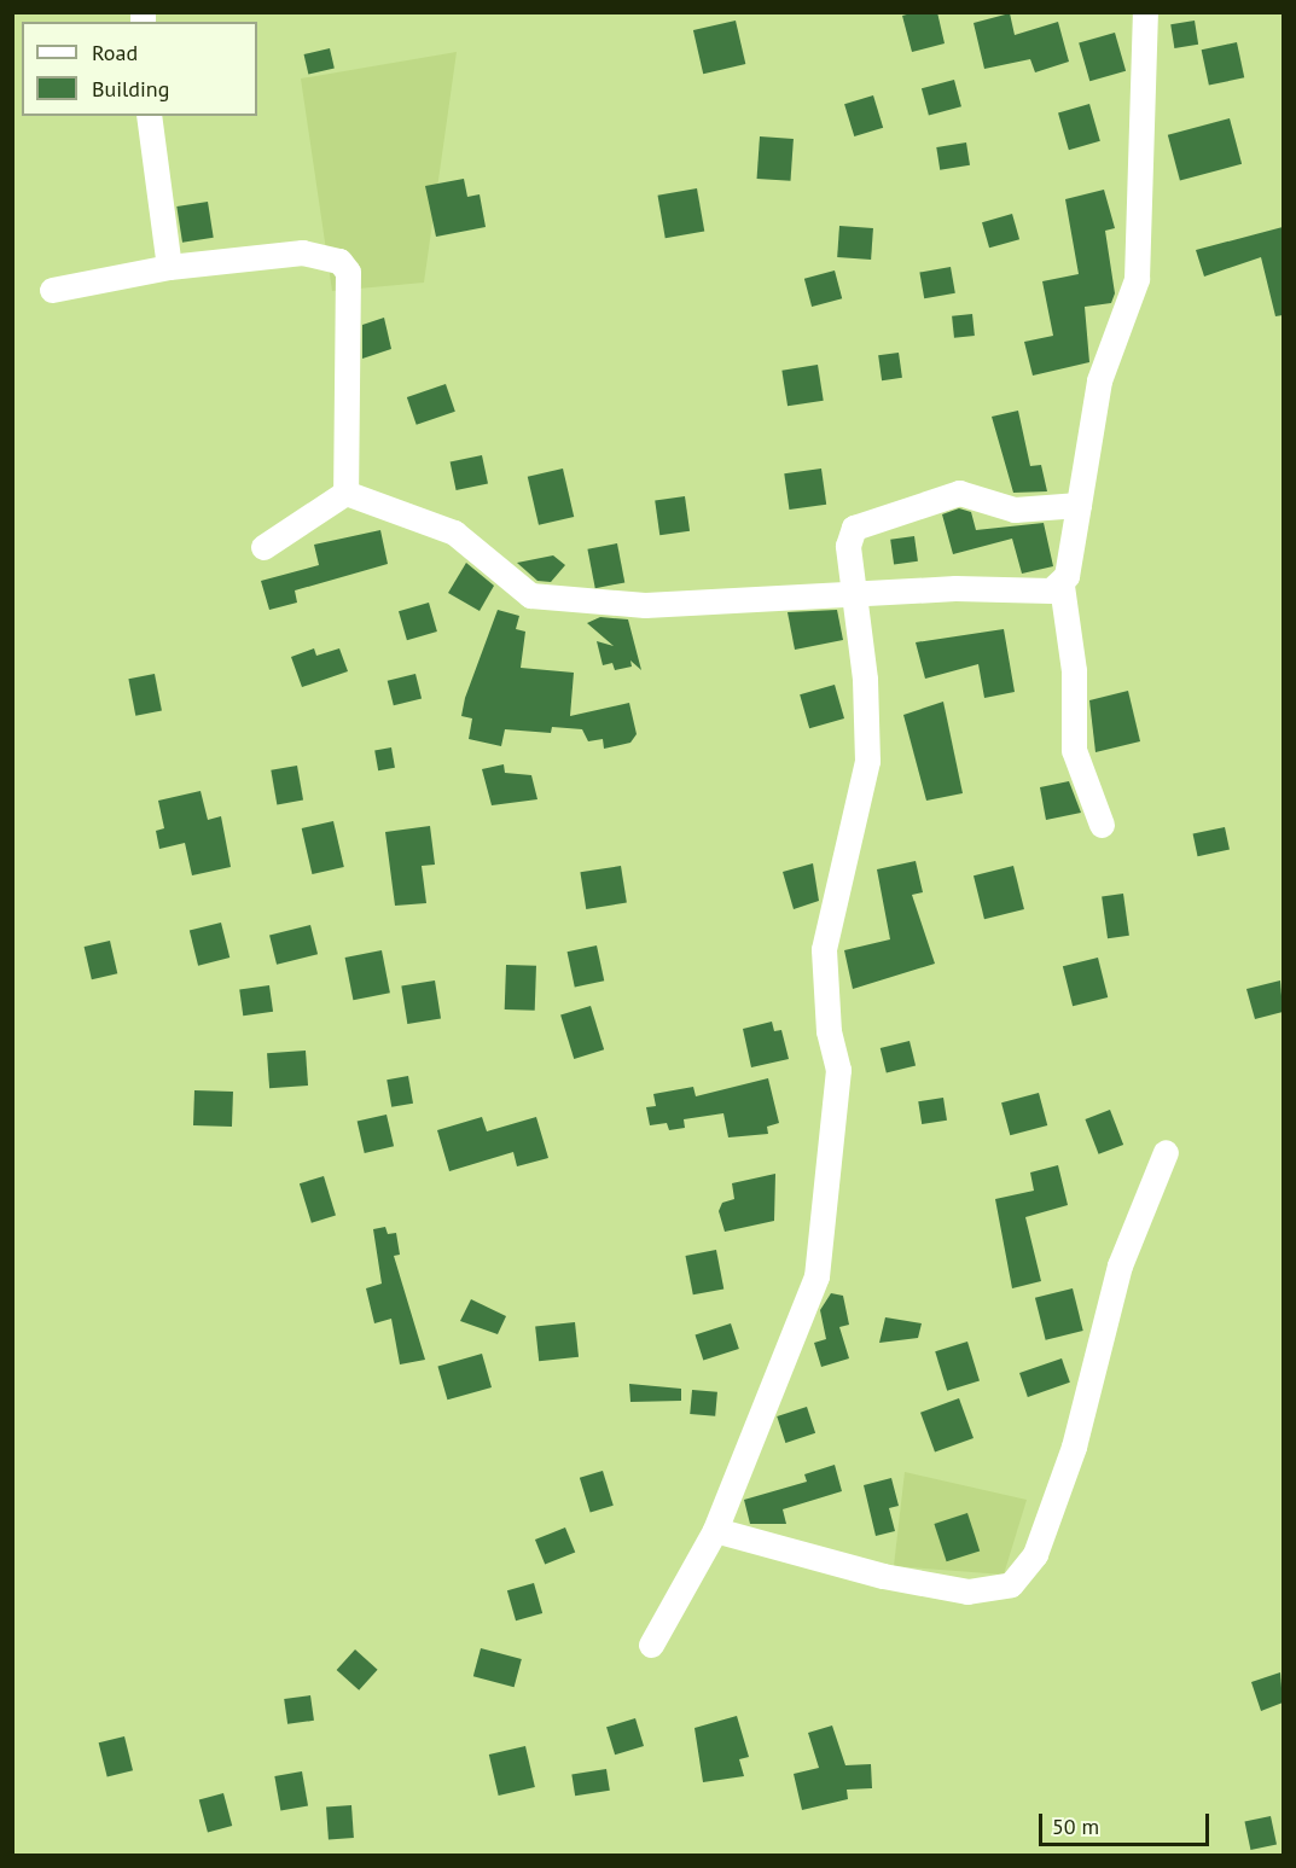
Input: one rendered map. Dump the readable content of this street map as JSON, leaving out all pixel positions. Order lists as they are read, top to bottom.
{
  "legend": ["Road", "Building"],
  "scale_bar": "50 m"
}
